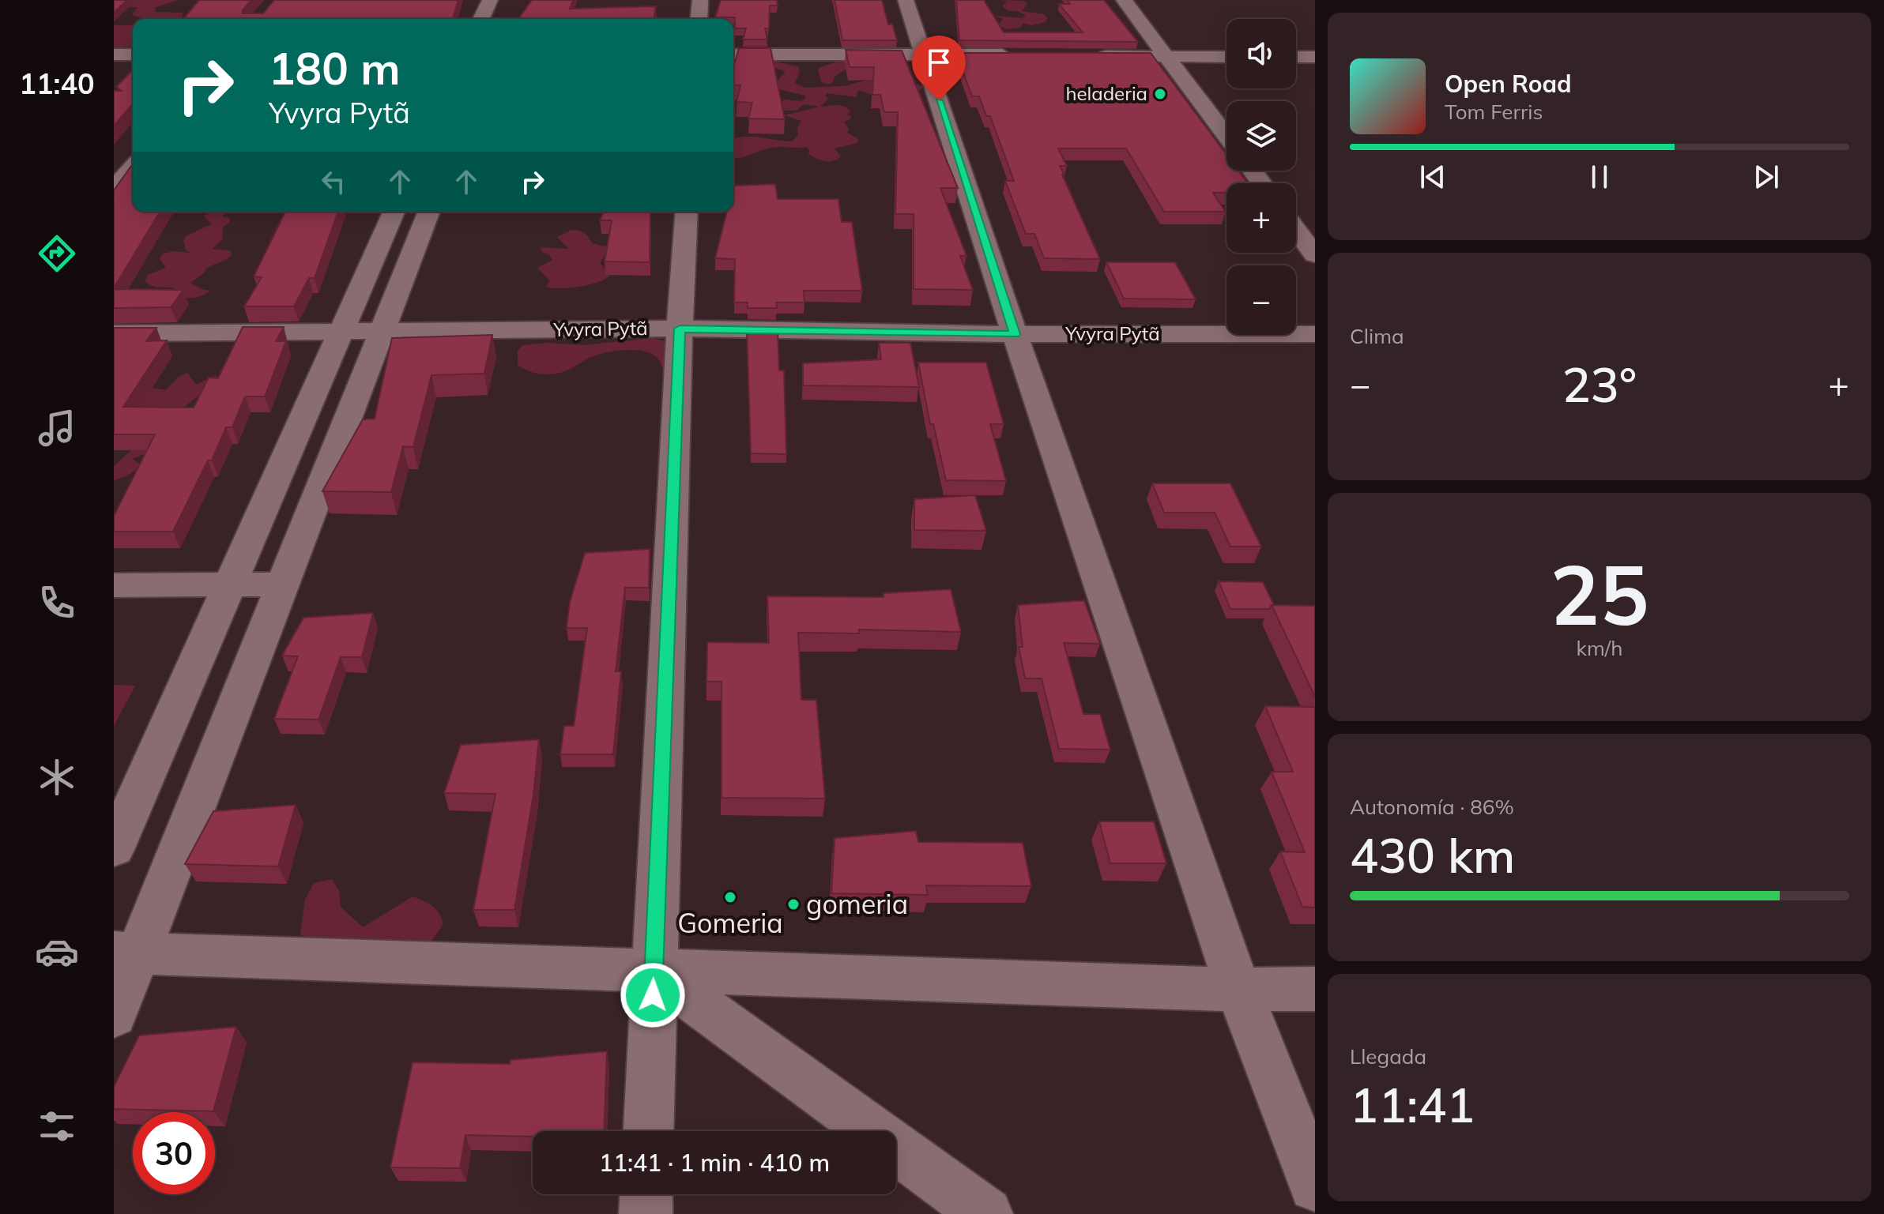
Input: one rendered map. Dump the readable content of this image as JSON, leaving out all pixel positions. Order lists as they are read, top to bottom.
{
  "streets": {
    "street": ["Yvyra Pytã"]
  },
  "places": ["heladeria", "Gomeria", "gomeria"],
  "page": {
    "tabs": "11:40",
    "map_buttons": ["+", "−"],
    "turn": ["180 m", "Yvyra Pytã"],
    "song": ["Open Road", "Tom Ferris"],
    "tile": [
      "Clima",
      ["25", "km/h"],
      ["Autonomía · 86%", "430 km"],
      ["Llegada", "11:41"]
    ],
    "heat": ["−", "23°", "+"],
    "limit": "30",
    "trip": "11:41 · 1 min · 410 m"
  }
}
